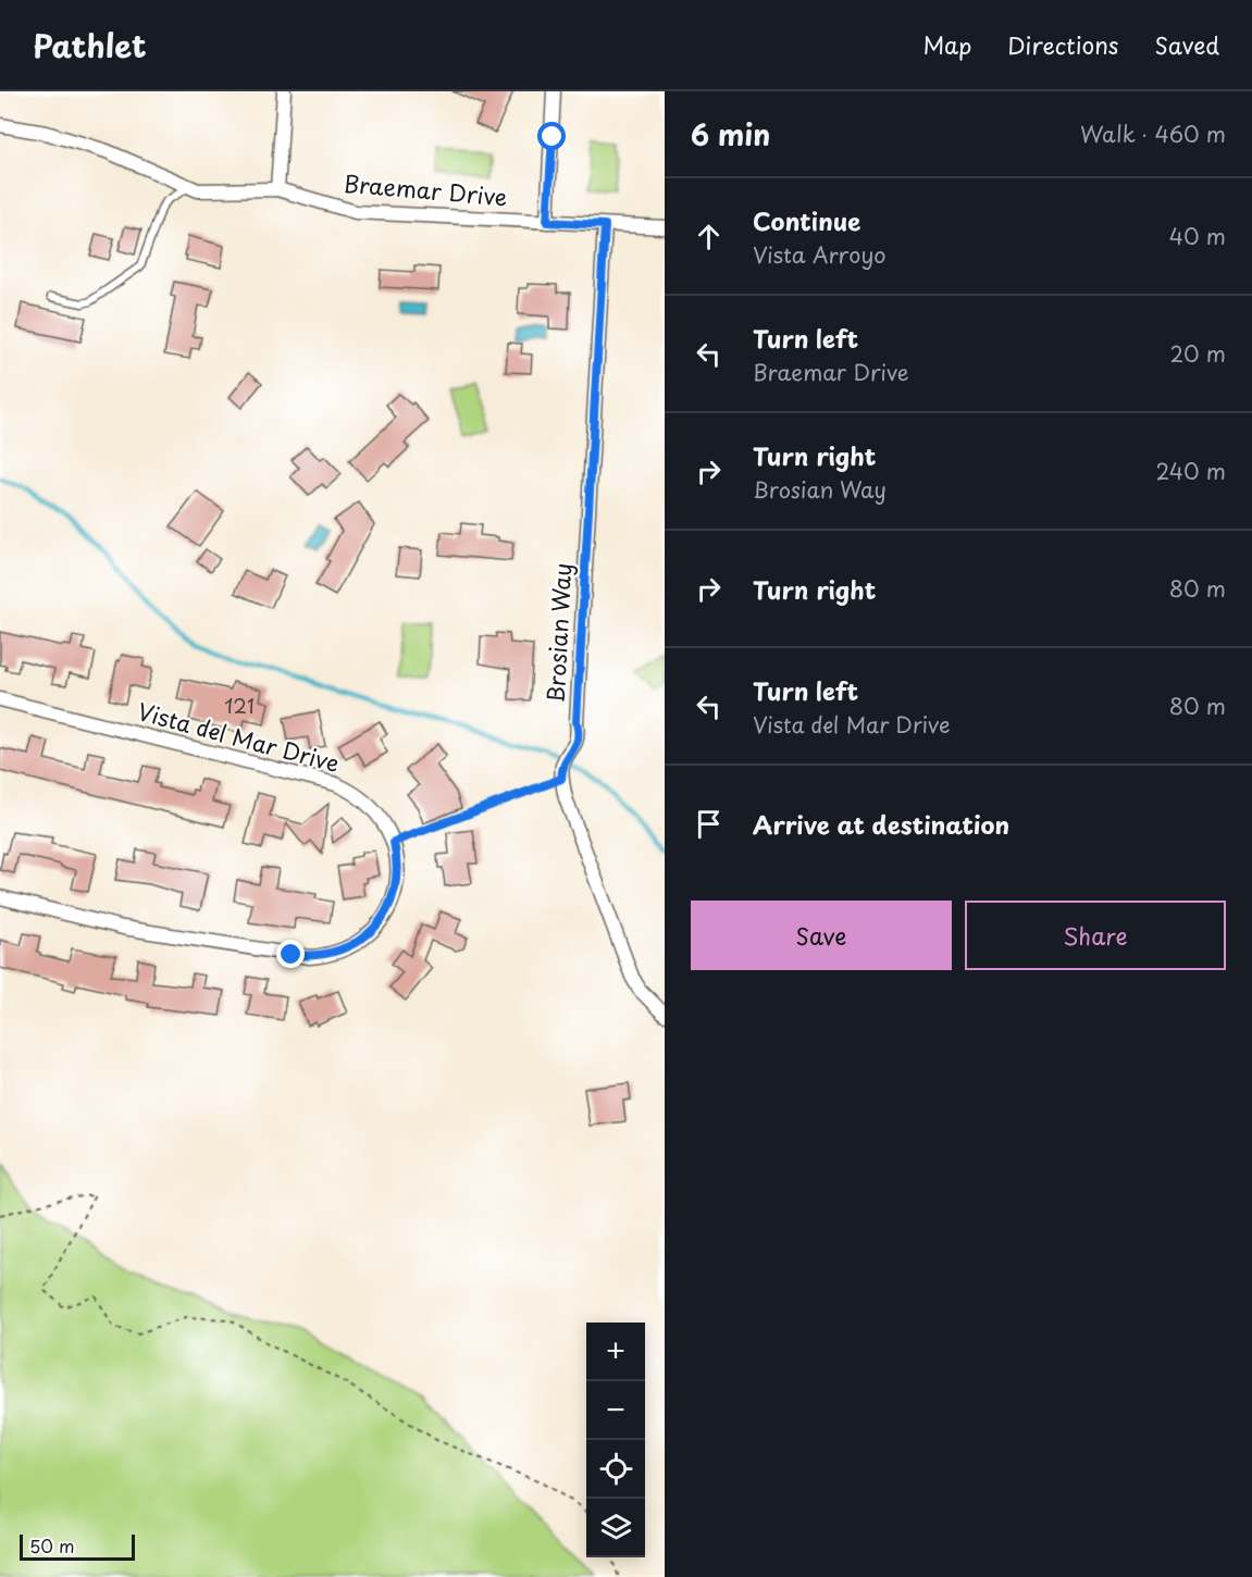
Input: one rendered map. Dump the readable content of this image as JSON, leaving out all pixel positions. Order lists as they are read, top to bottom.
{
  "streets": {
    "street": ["Braemar Drive", "Brosian Way", "Vista del Mar Drive"]
  },
  "crossings": [
    ["Braemar Drive", "Brosian Way"]
  ],
  "house_numbers": ["121"],
  "scale_bar": "50 m",
  "page": {
    "header": "Pathlet",
    "nav": ["Map", "Directions", "Saved"],
    "heading": ["6 min", "Walk · 460 m"],
    "list": [
      ["Continue", "Vista Arroyo", "40 m"],
      ["Turn left", "Braemar Drive", "20 m"],
      ["Turn right", "Brosian Way", "240 m"],
      ["Turn right", "80 m"],
      ["Turn left", "Vista del Mar Drive", "80 m"],
      "Arrive at destination"
    ],
    "buttons": ["Save", "Share"],
    "map_buttons": ["+", "−"],
    "scale": "50 m"
  }
}
